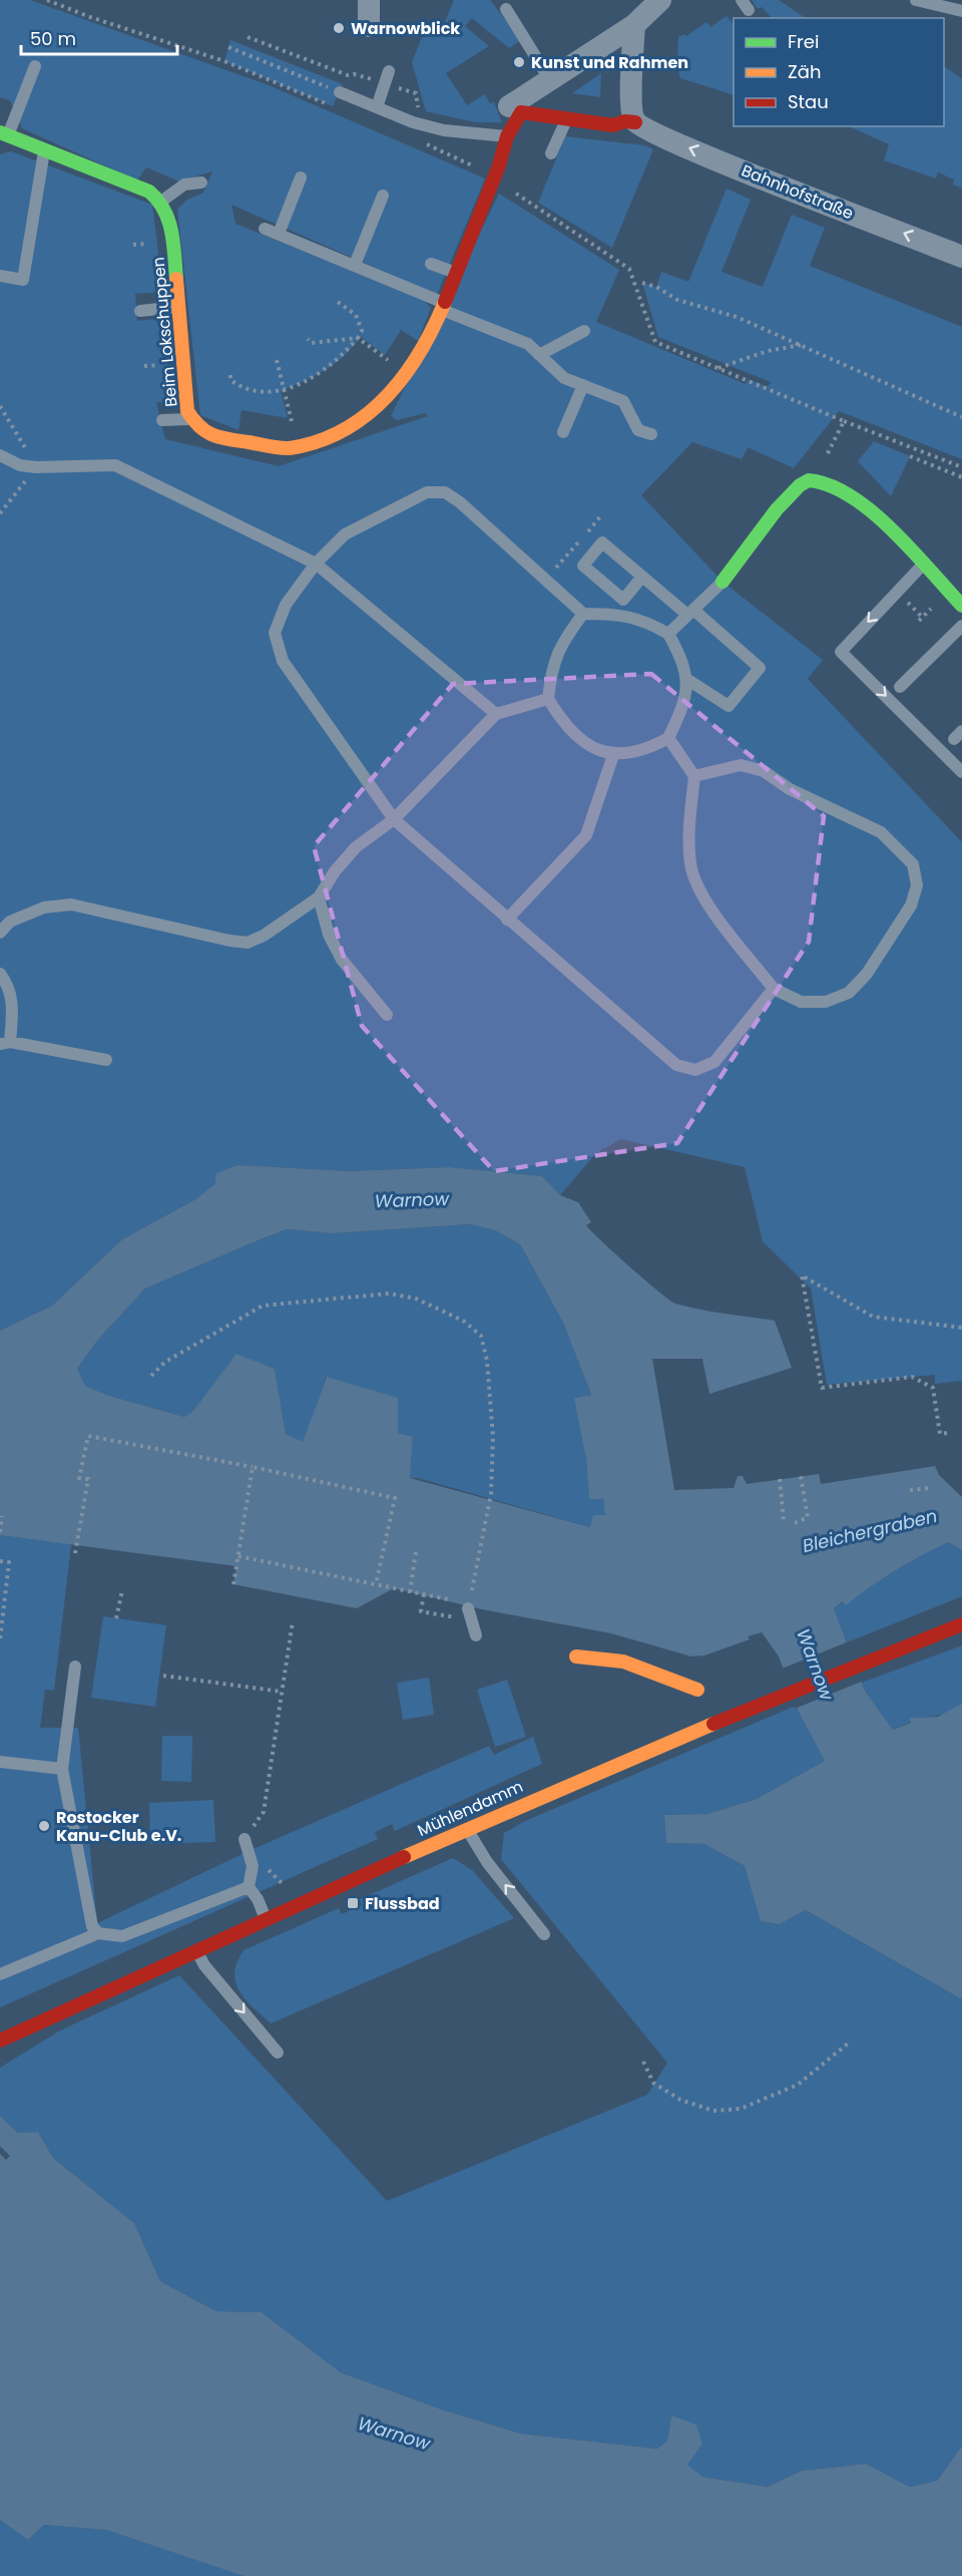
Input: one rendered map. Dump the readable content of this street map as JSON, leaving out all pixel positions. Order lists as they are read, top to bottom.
{
  "streets": {
    "street": ["Bahnhofstraße", "Beim Lokschuppen", "Mühlendamm"]
  },
  "one_way": ["Bahnhofstraße"],
  "water": ["Warnow", "Bleichergraben"],
  "places": {
    "other": ["Warnowblick", "Kunst und Rahmen", "Rostocker Kanu-Club e.V."],
    "transit": ["Flussbad"]
  },
  "legend": ["Frei", "Zäh", "Stau"],
  "scale_bar": "50 m"
}
